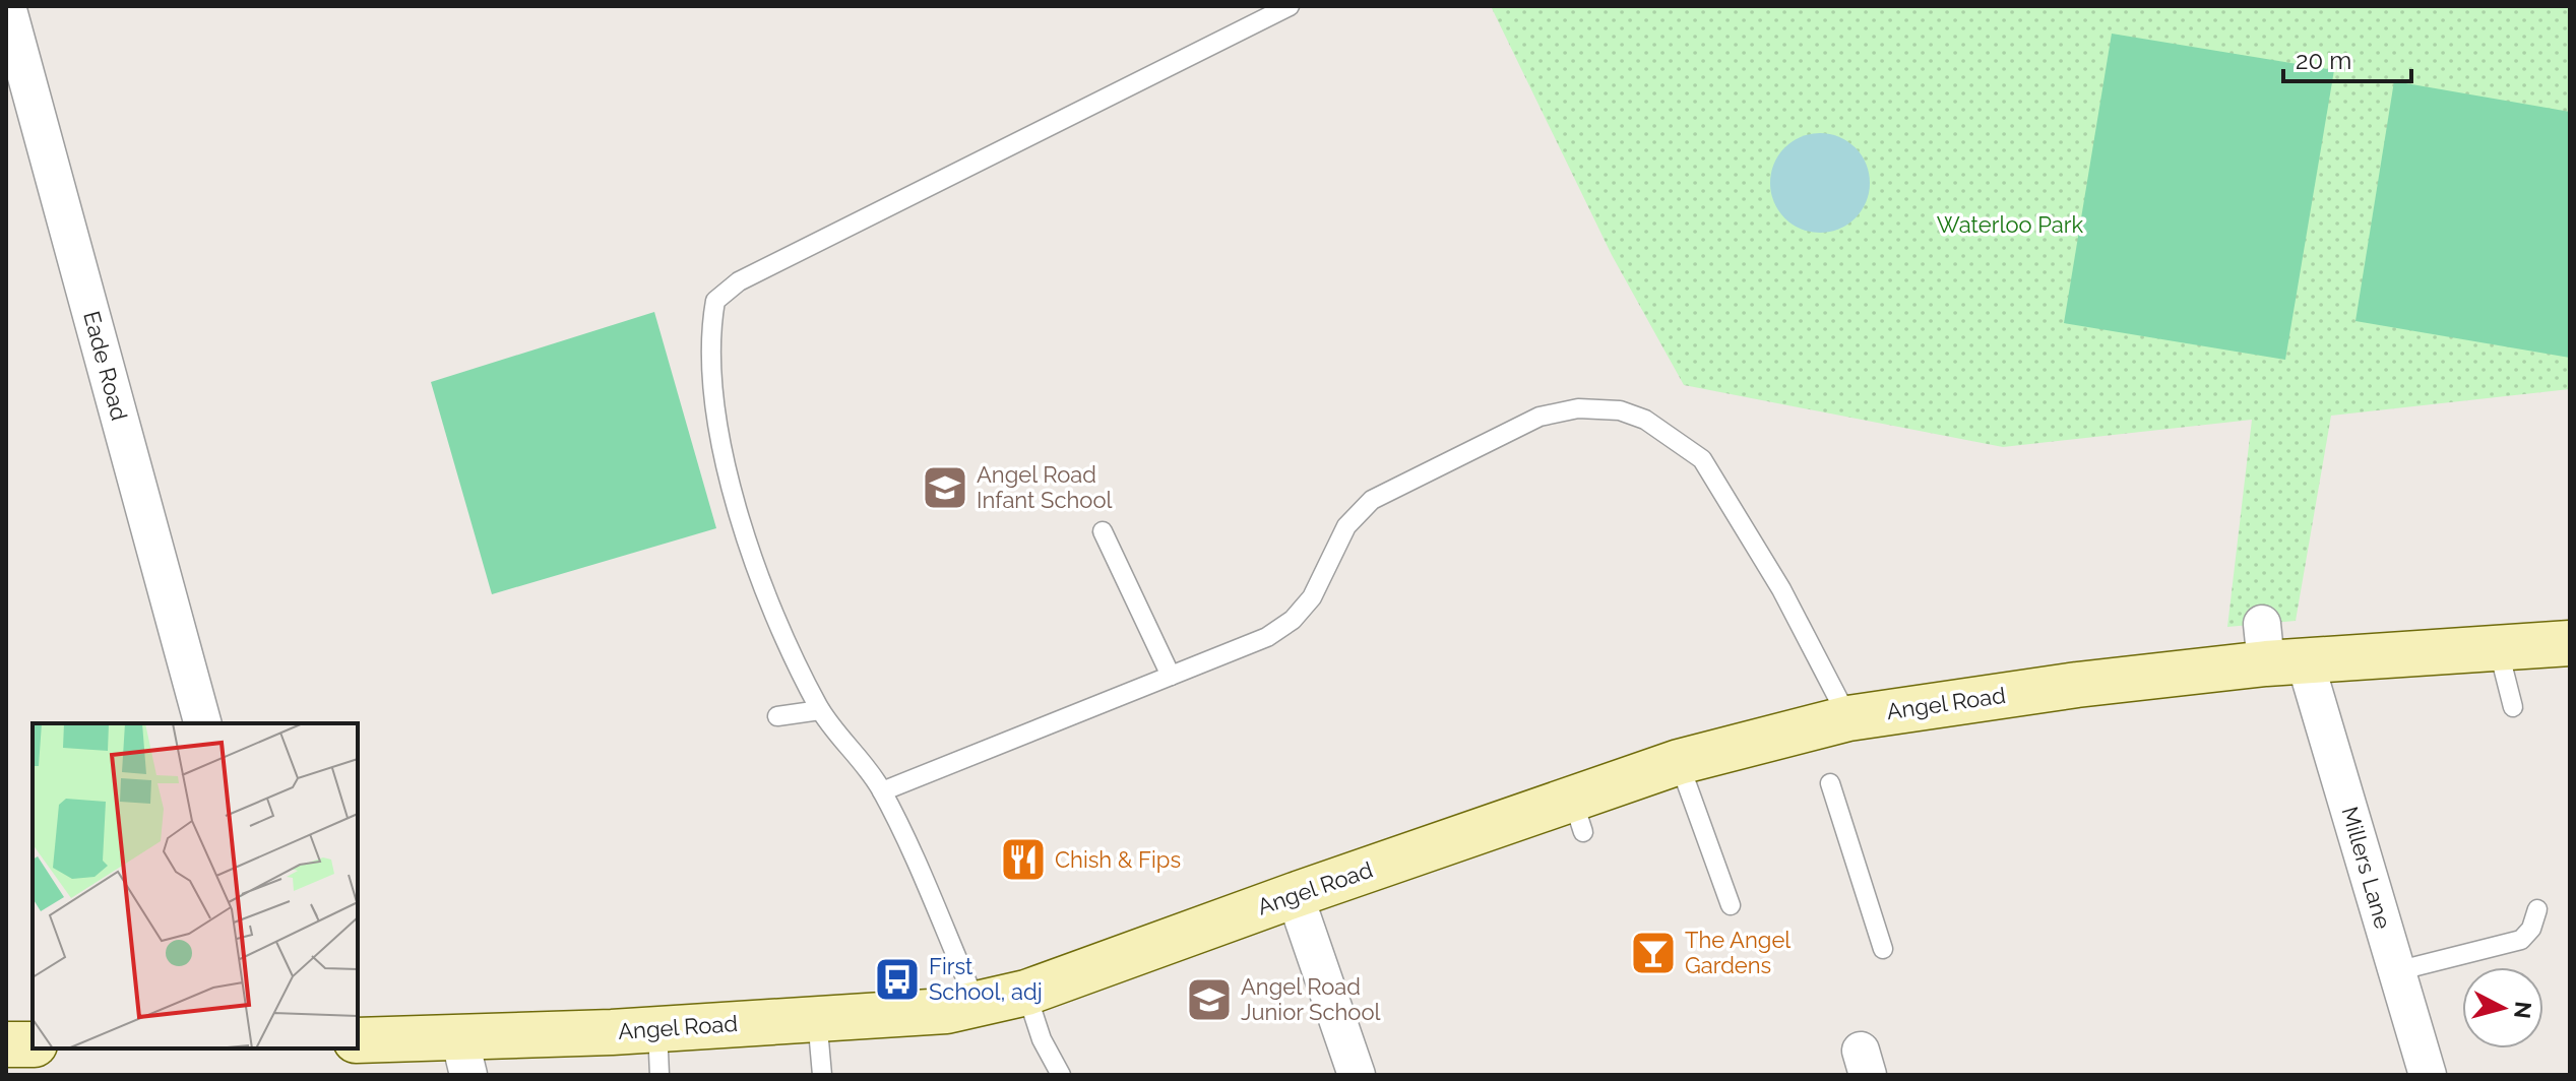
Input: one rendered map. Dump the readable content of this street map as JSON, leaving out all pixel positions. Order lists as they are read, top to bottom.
{
  "streets": {
    "street": ["Eade Road", "Angel Road", "Millers Lane"]
  },
  "crossings": [
    ["Angel Road", "Millers Lane"]
  ],
  "parks": ["Waterloo Park"],
  "places": {
    "school or university": ["Angel Road Infant School", "Angel Road Junior School"],
    "restaurant": ["Chish & Fips"],
    "bar": ["The Angel Gardens"],
    "bus stop": ["First School, adj"]
  },
  "scale_bar": "20 m",
  "north": "right"
}
